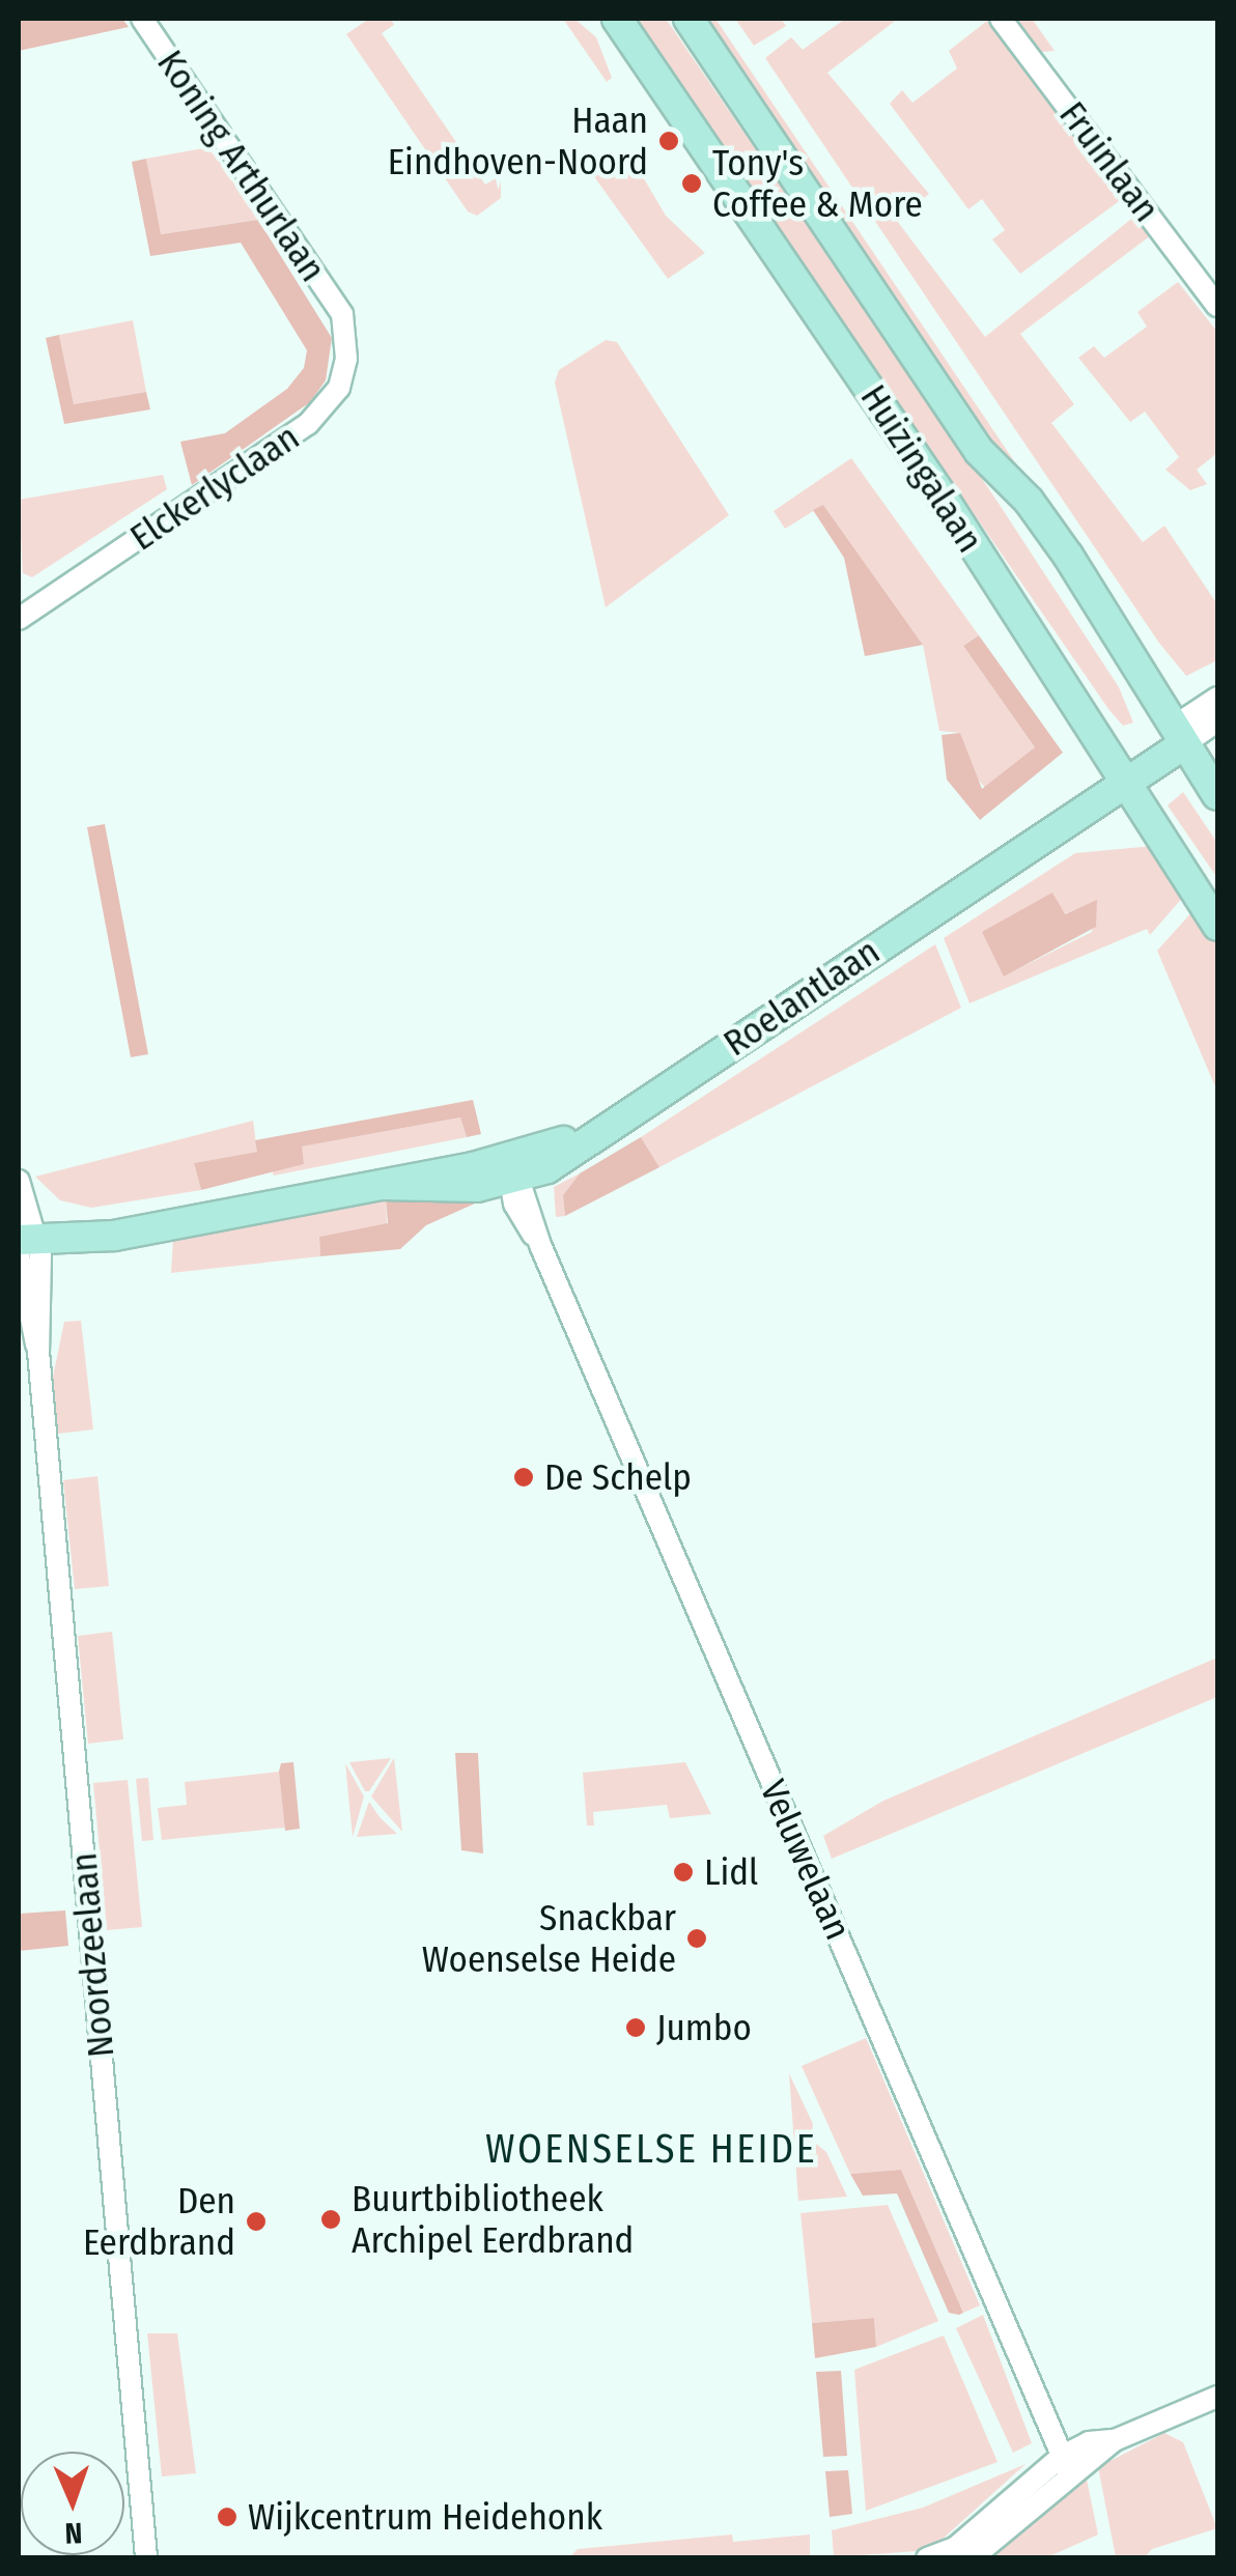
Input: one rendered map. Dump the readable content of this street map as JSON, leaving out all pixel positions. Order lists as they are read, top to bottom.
{
  "streets": {
    "main road": ["Huizingalaan", "Roelantlaan"],
    "street": [
      "Fruinlaan",
      "Koning Arthurlaan",
      "Elckerlyclaan",
      "Veluwelaan",
      "Noordzeelaan"
    ]
  },
  "crossings": [
    ["Koning Arthurlaan", "Elckerlyclaan"],
    ["Huizingalaan", "Roelantlaan"],
    ["Roelantlaan", "Veluwelaan"],
    ["Roelantlaan", "Noordzeelaan"]
  ],
  "districts": ["WOENSELSE HEIDE"],
  "places": [
    "Haan Eindhoven-Noord",
    "Tony's Coffee & More",
    "De Schelp",
    "Lidl",
    "Snackbar Woenselse Heide",
    "Jumbo",
    "Buurtbibliotheek Archipel Eerdbrand",
    "Den Eerdbrand",
    "Wijkcentrum Heidehonk"
  ],
  "north": "bottom"
}
